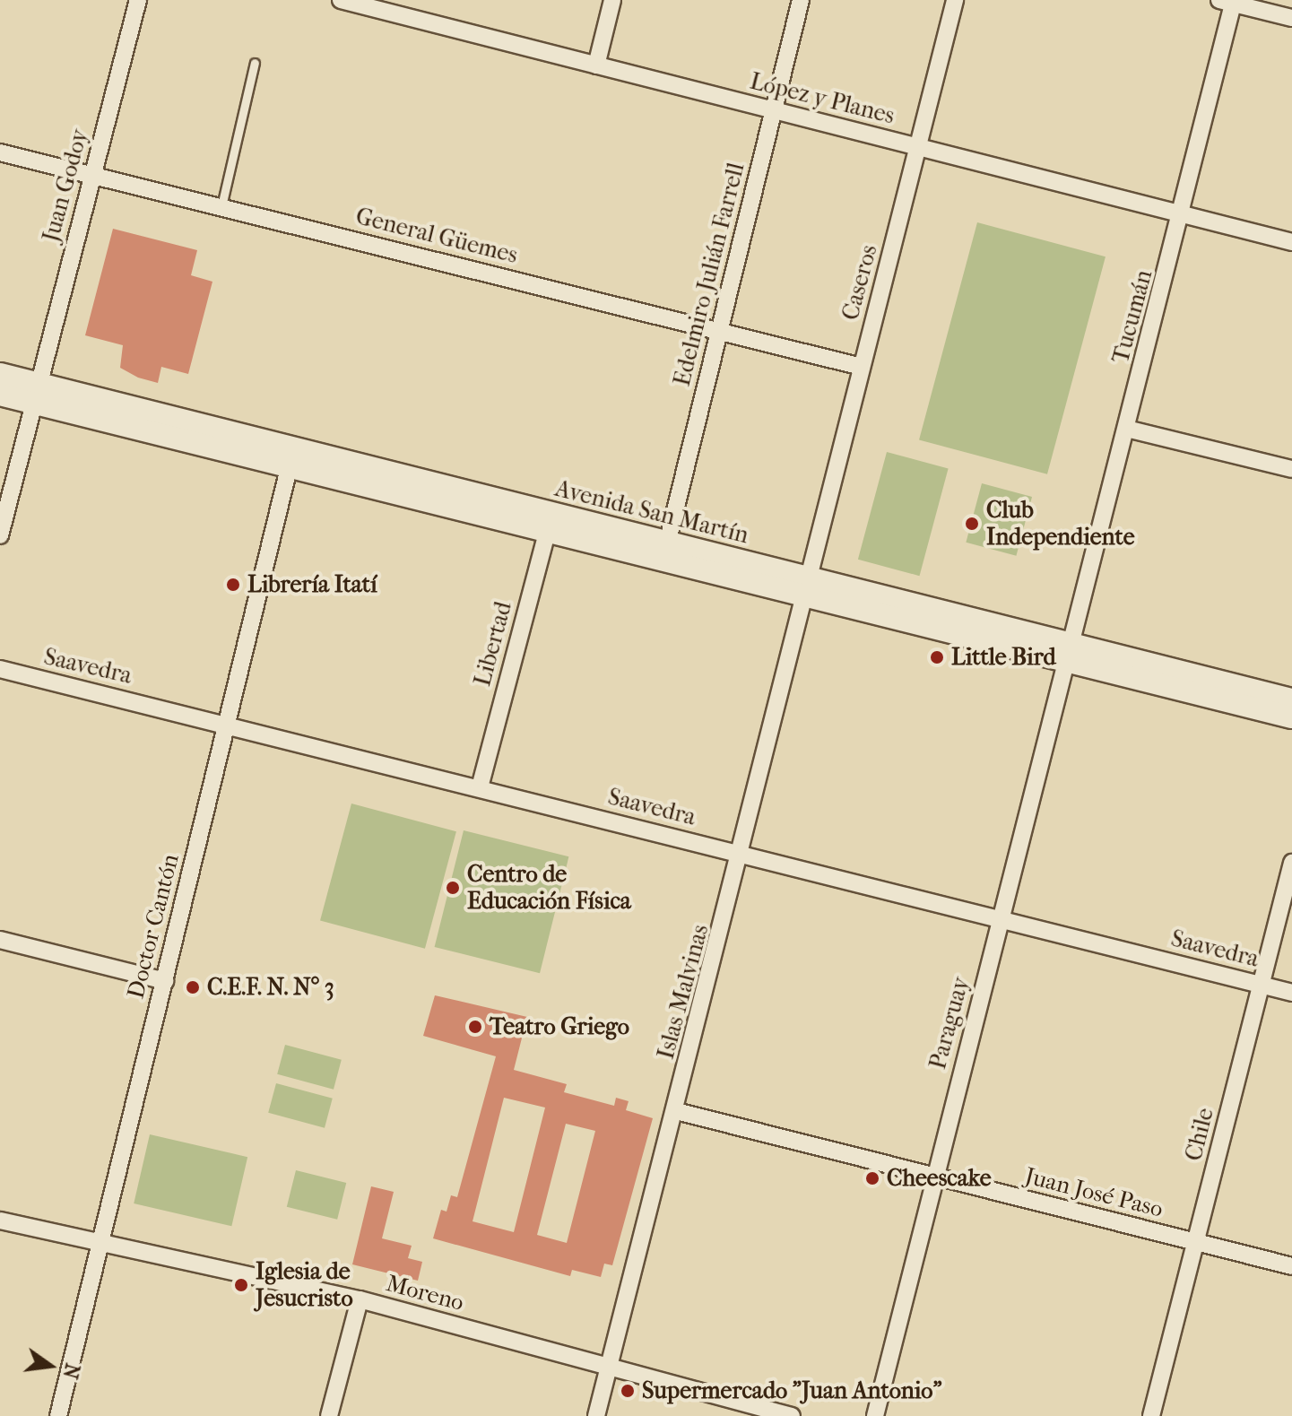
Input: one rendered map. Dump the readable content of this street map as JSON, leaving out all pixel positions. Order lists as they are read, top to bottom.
{
  "streets": {
    "main road": ["Avenida San Martín"],
    "street": [
      "López y Planes",
      "Juan Godoy",
      "General Güemes",
      "Edelmiro Julián Farrell",
      "Caseros",
      "Tucumán",
      "Libertad",
      "Saavedra",
      "Doctor Cantón",
      "Islas Malvinas",
      "Paraguay",
      "Chile",
      "Juan José Paso",
      "Moreno"
    ]
  },
  "crossings": [
    ["López y Planes", "Edelmiro Julián Farrell"],
    ["López y Planes", "Caseros"],
    ["López y Planes", "Tucumán"],
    ["Juan Godoy", "General Güemes"],
    ["Juan Godoy", "Avenida San Martín"],
    ["General Güemes", "Edelmiro Julián Farrell"],
    ["General Güemes", "Caseros"],
    ["Edelmiro Julián Farrell", "Avenida San Martín"],
    ["Caseros", "Avenida San Martín"],
    ["Caseros", "Islas Malvinas"],
    ["Tucumán", "Avenida San Martín"],
    ["Tucumán", "Paraguay"],
    ["Avenida San Martín", "Libertad"],
    ["Avenida San Martín", "Doctor Cantón"],
    ["Avenida San Martín", "Islas Malvinas"],
    ["Avenida San Martín", "Paraguay"],
    ["Libertad", "Saavedra"],
    ["Saavedra", "Doctor Cantón"],
    ["Saavedra", "Islas Malvinas"],
    ["Saavedra", "Paraguay"],
    ["Saavedra", "Chile"],
    ["Doctor Cantón", "Moreno"],
    ["Islas Malvinas", "Juan José Paso"],
    ["Islas Malvinas", "Moreno"],
    ["Paraguay", "Juan José Paso"],
    ["Chile", "Juan José Paso"]
  ],
  "places": [
    "Club Independiente",
    "Librería Itatí",
    "Little Bird",
    "Centro de Educación Física",
    "C.E.F. N. N° 3",
    "Teatro Griego",
    "Cheescake",
    "Iglesia de Jesucristo",
    "Supermercado \"Juan Antonio\""
  ],
  "north": "right"
}
